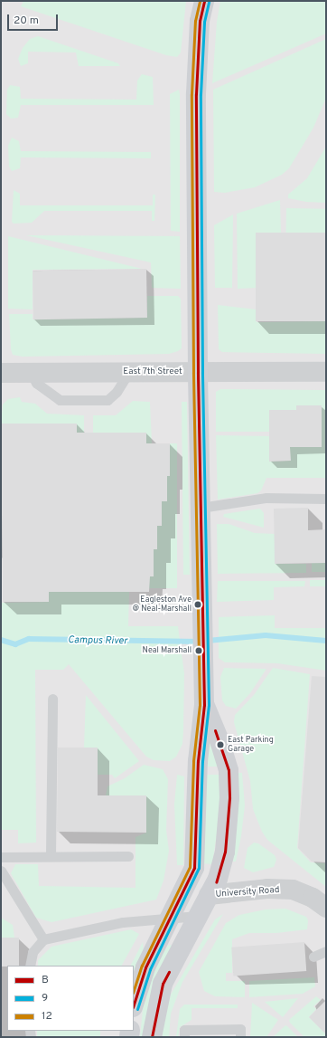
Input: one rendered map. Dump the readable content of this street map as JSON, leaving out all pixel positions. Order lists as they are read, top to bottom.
{
  "streets": {
    "street": ["East 7th Street", "University Road"]
  },
  "water": ["Campus River"],
  "places": ["Eagleston Ave @ Neal-Marshall", "Neal Marshall", "East Parking Garage"],
  "lines": ["transit line B", "transit line 12", "transit line 9"],
  "legend": ["B", "9", "12"],
  "scale_bar": "20 m"
}
